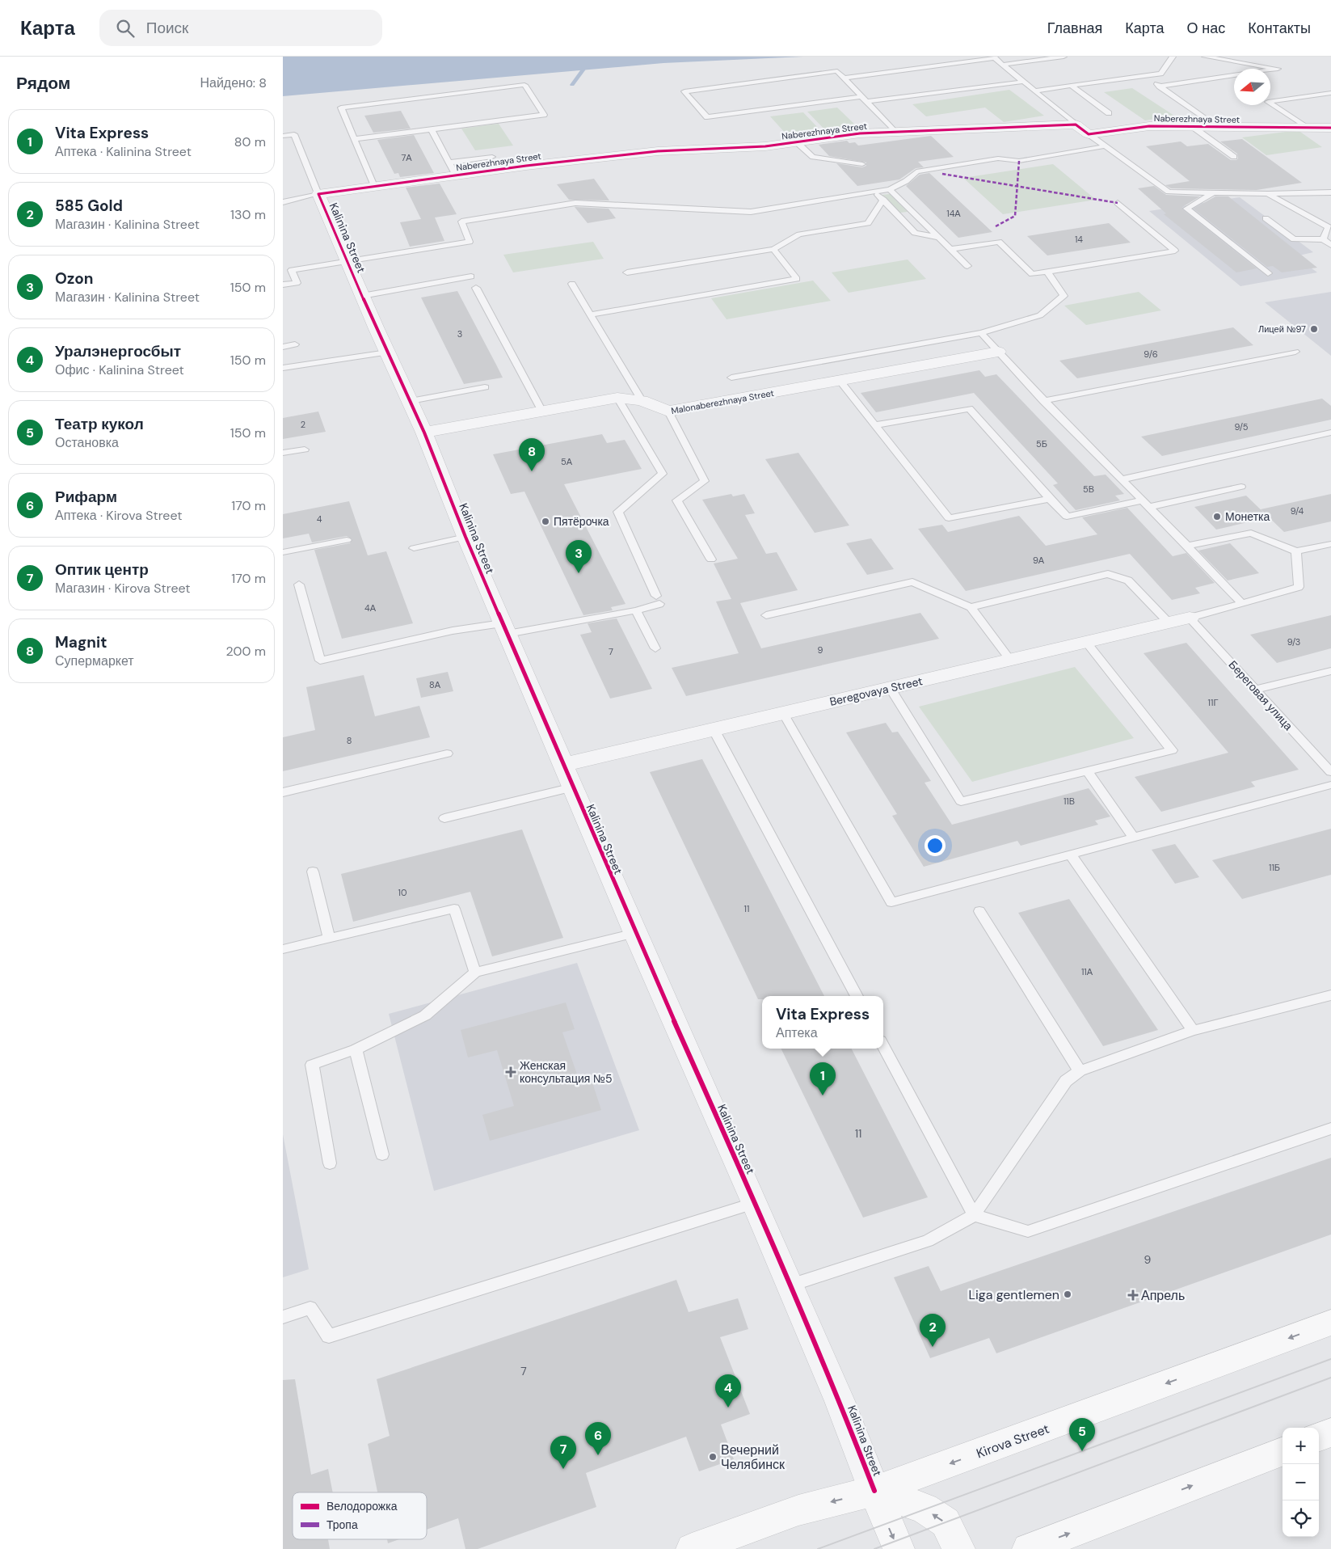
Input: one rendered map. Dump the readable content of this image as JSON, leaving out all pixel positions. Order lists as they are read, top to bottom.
{
  "streets": {
    "main road": ["Kalinina Street", "Kirova Street"],
    "street": ["Naberezhnaya Street", "Malonaberezhnaya Street", "Beregovaya Street"],
    "lane": ["Береговая улица"]
  },
  "crossings": [
    ["Naberezhnaya Street", "Kalinina Street"],
    ["Kalinina Street", "Malonaberezhnaya Street"],
    ["Kalinina Street", "Beregovaya Street"],
    ["Kalinina Street", "Kirova Street"],
    ["Beregovaya Street", "Береговая улица"]
  ],
  "places": {
    "other": [
      "Лицей №97",
      "Монетка",
      "Пятёрочка",
      "Liga gentlemen",
      "Вечерний Челябинск"
    ],
    "health": ["Женская консультация №5", "Апрель"]
  },
  "house_numbers": [
    "7А",
    "14А",
    "14",
    "3",
    "9/6",
    "2",
    "9/5",
    "5Б",
    "5А",
    "5В",
    "9/4",
    "4",
    "9А",
    "4А",
    "9/3",
    "9",
    "7",
    "8А",
    "11Г",
    "8",
    "11В",
    "11Б",
    "10",
    "11",
    "11А",
    "11",
    "9",
    "7"
  ],
  "legend": ["Велодорожка", "Тропа"],
  "north": "left",
  "page": {
    "header": "Карта",
    "search": "Поиск",
    "nav": [
      "Главная",
      "Карта",
      "О нас",
      "Контакты"
    ],
    "heading": ["Рядом", "Найдено: 8"],
    "list": [
      {
        "mark": "1",
        "name": "Vita Express",
        "note": "Аптека · Kalinina Street",
        "value": "80 m"
      },
      {
        "mark": "2",
        "name": "585 Gold",
        "note": "Магазин · Kalinina Street",
        "value": "130 m"
      },
      {
        "mark": "3",
        "name": "Ozon",
        "note": "Магазин · Kalinina Street",
        "value": "150 m"
      },
      {
        "mark": "4",
        "name": "Уралэнергосбыт",
        "note": "Офис · Kalinina Street",
        "value": "150 m"
      },
      {
        "mark": "5",
        "name": "Театр кукол",
        "note": "Остановка",
        "value": "150 m"
      },
      {
        "mark": "6",
        "name": "Рифарм",
        "note": "Аптека · Kirova Street",
        "value": "170 m"
      },
      {
        "mark": "7",
        "name": "Оптик центр",
        "note": "Магазин · Kirova Street",
        "value": "170 m"
      },
      {
        "mark": "8",
        "name": "Magnit",
        "note": "Супермаркет",
        "value": "200 m"
      }
    ],
    "pins": [
      "8",
      "3",
      "1",
      "2",
      "4",
      "5",
      "6",
      "7"
    ],
    "popup": ["Vita Express", "Аптека"],
    "map_buttons": ["+", "−"]
  }
}
